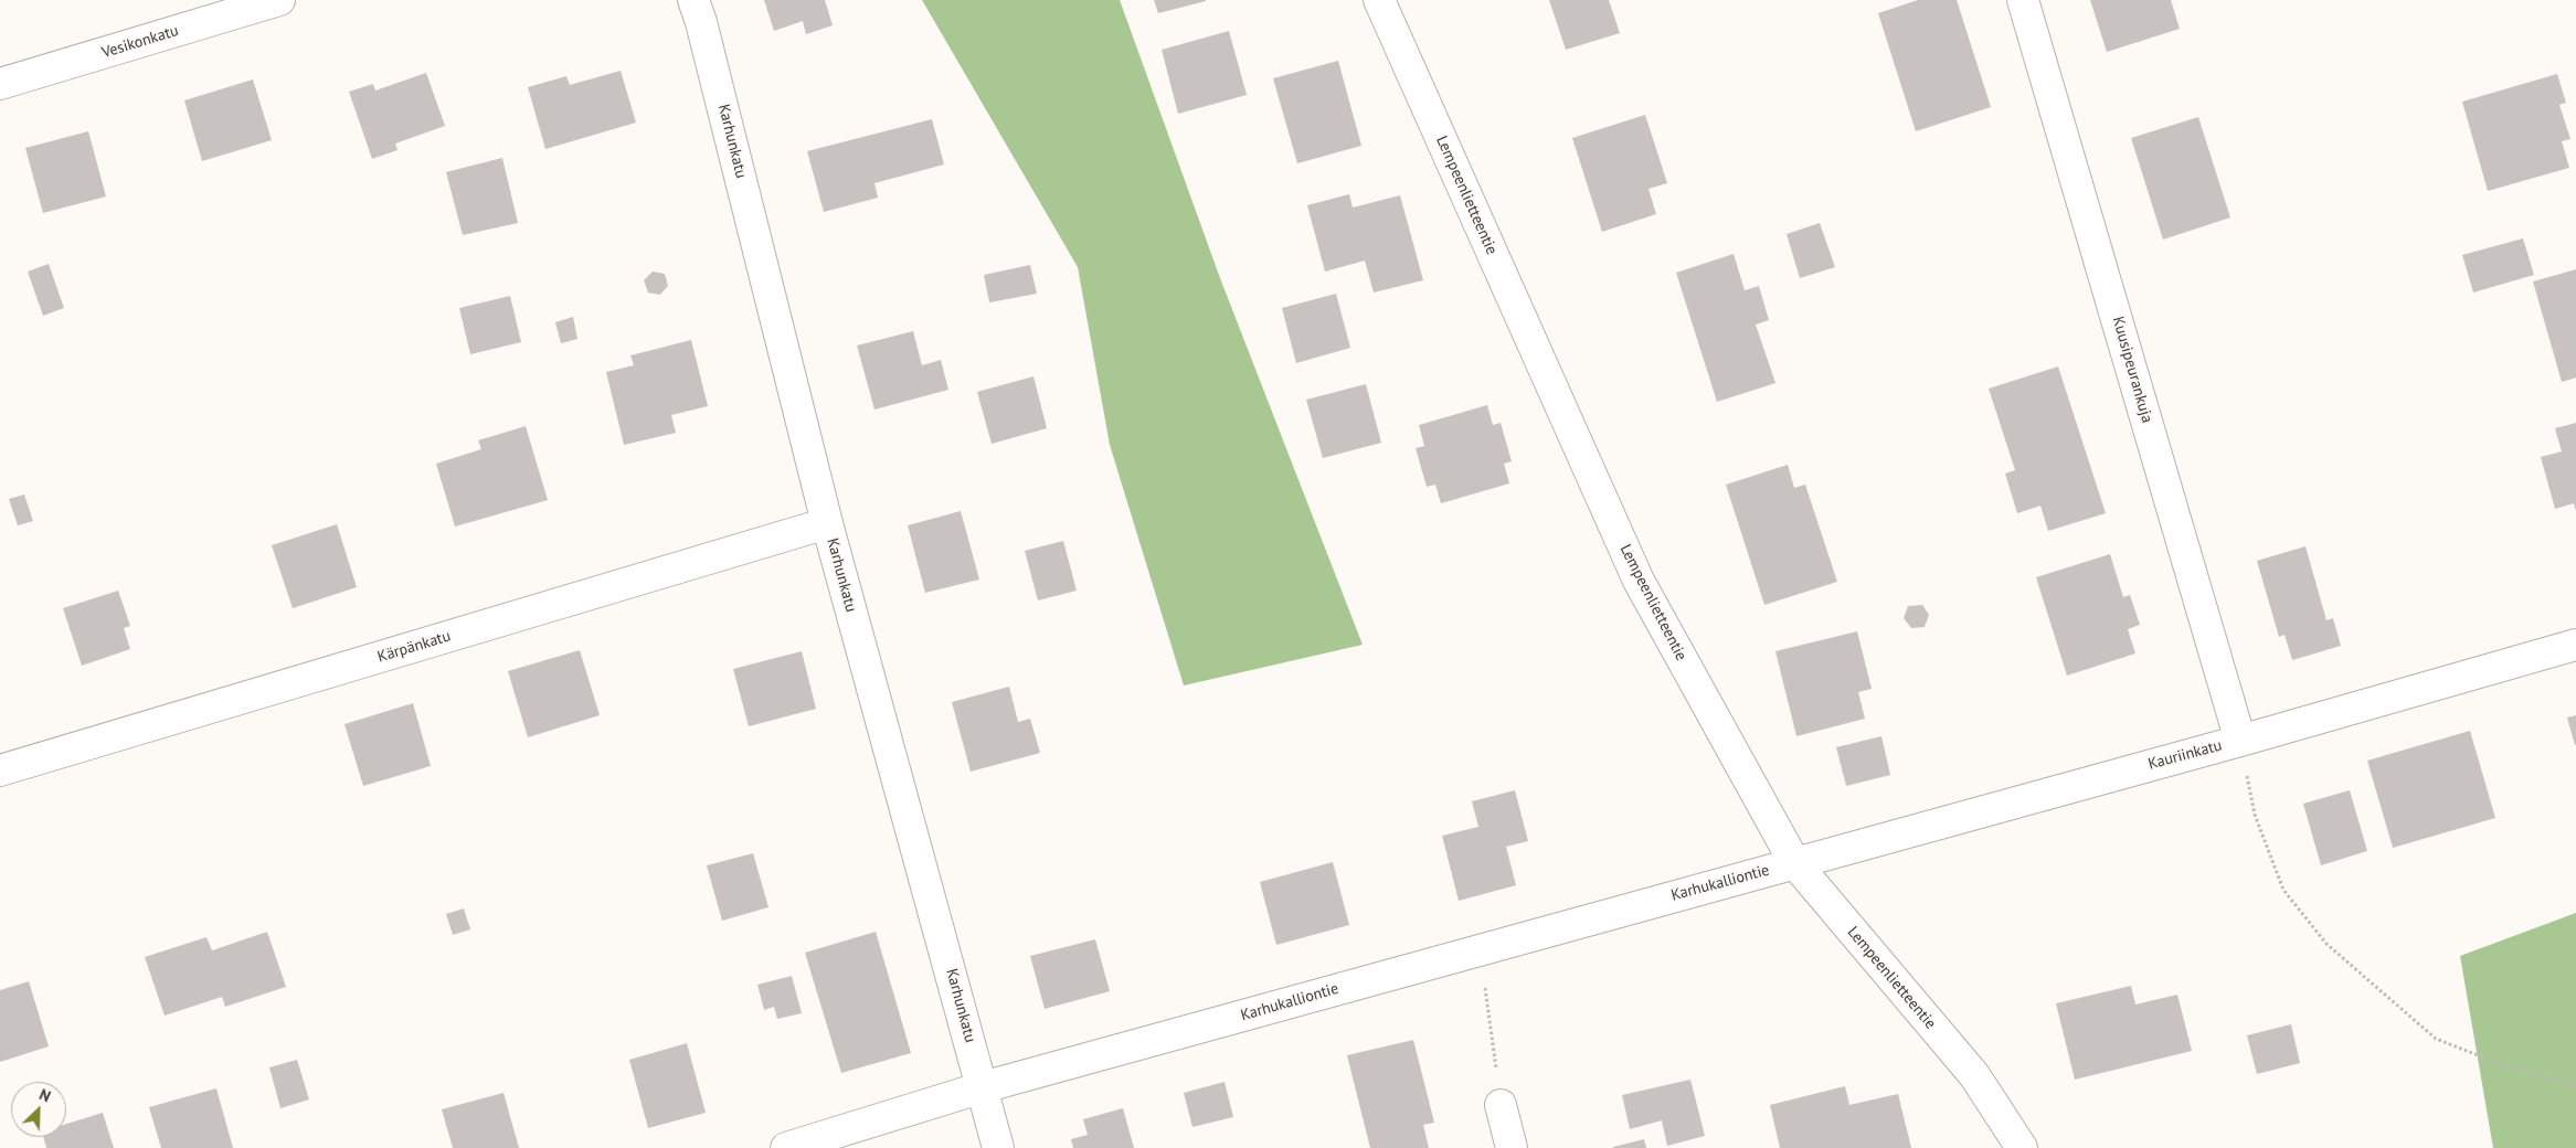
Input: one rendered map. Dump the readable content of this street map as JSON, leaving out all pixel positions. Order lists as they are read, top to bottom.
{
  "streets": {
    "street": [
      "Vesikonkatu",
      "Karhunkatu",
      "Lempeenlietteentie",
      "Kuusipeurankuja",
      "Kärpänkatu",
      "Kauriinkatu",
      "Karhukalliontie"
    ]
  },
  "crossings": [
    ["Karhunkatu", "Kärpänkatu"],
    ["Karhunkatu", "Karhukalliontie"],
    ["Lempeenlietteentie", "Kauriinkatu"],
    ["Lempeenlietteentie", "Karhukalliontie"],
    ["Kuusipeurankuja", "Kauriinkatu"],
    ["Kauriinkatu", "Karhukalliontie"]
  ],
  "north": "top right"
}
